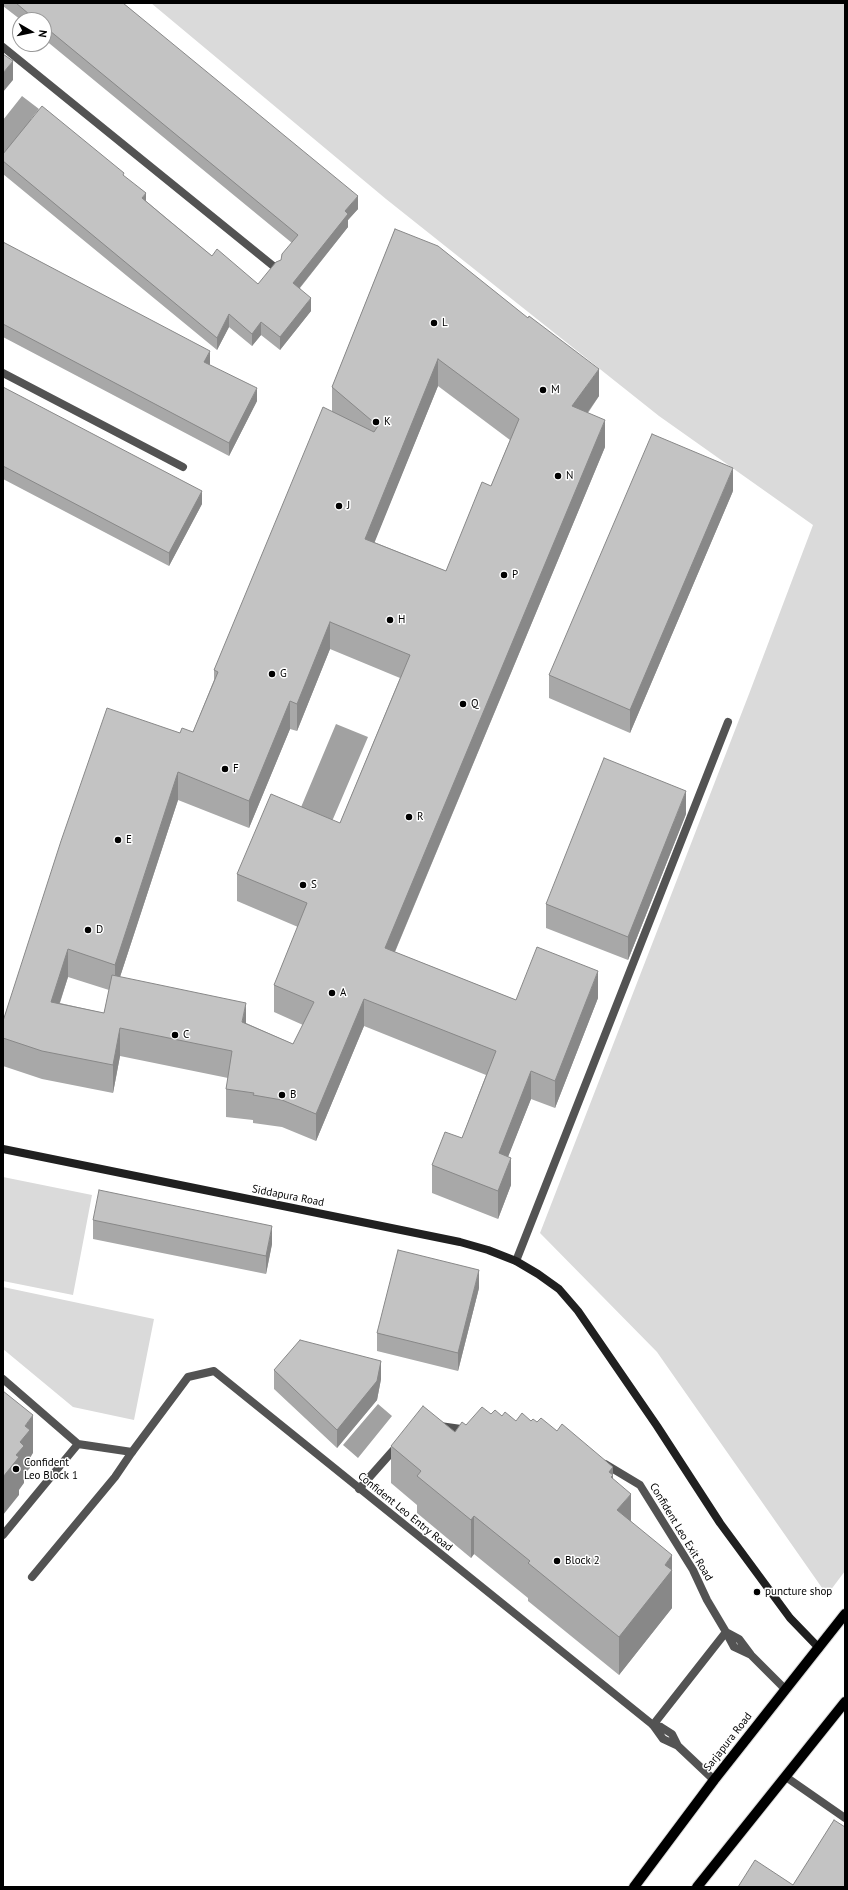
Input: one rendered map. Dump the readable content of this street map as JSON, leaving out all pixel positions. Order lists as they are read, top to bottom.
{
  "streets": {
    "main road": ["Sarjapura Road"],
    "street": ["Siddapura Road", "Confident Leo Entry Road", "Confident Leo Exit Road"]
  },
  "crossings": [
    ["Siddapura Road", "Sarjapura Road"],
    ["Confident Leo Entry Road", "Sarjapura Road"],
    ["Confident Leo Exit Road", "Sarjapura Road"]
  ],
  "places": [
    "L",
    "M",
    "K",
    "N",
    "J",
    "P",
    "H",
    "G",
    "Q",
    "F",
    "R",
    "E",
    "S",
    "D",
    "A",
    "C",
    "B",
    "Confident Leo Block 1",
    "Block 2",
    "puncture shop"
  ],
  "north": "right"
}
